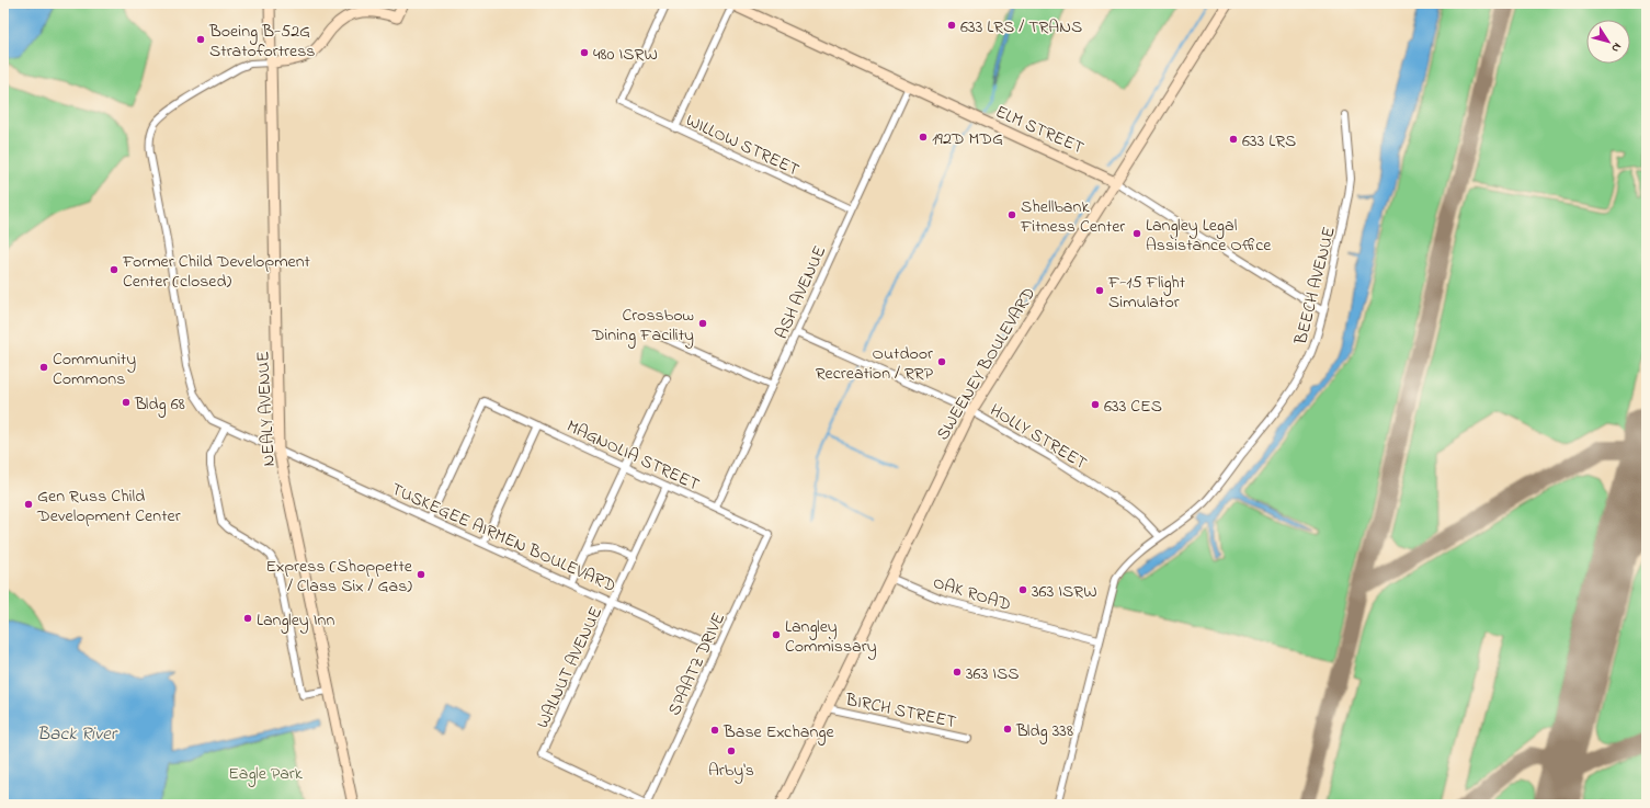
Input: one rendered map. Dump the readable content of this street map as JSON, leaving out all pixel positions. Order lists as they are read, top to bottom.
{
  "streets": {
    "main road": ["ELM STREET", "SWEENEY BOULEVARD", "NEALY AVENUE"],
    "street": [
      "WILLOW STREET",
      "BEECH AVENUE",
      "ASH AVENUE",
      "HOLLY STREET",
      "MAGNOLIA STREET",
      "TUSKEGEE AIRMEN BOULEVARD",
      "OAK ROAD",
      "SPAATZ DRIVE",
      "WALNUT AVENUE",
      "BIRCH STREET"
    ]
  },
  "crossings": [
    ["ELM STREET", "BEECH AVENUE"],
    ["ELM STREET", "ASH AVENUE"],
    ["ELM STREET", "SWEENEY BOULEVARD"],
    ["WILLOW STREET", "ASH AVENUE"],
    ["BEECH AVENUE", "HOLLY STREET"],
    ["BEECH AVENUE", "OAK ROAD"],
    ["ASH AVENUE", "HOLLY STREET"],
    ["ASH AVENUE", "MAGNOLIA STREET"],
    ["SWEENEY BOULEVARD", "HOLLY STREET"],
    ["SWEENEY BOULEVARD", "OAK ROAD"],
    ["SWEENEY BOULEVARD", "BIRCH STREET"],
    ["NEALY AVENUE", "TUSKEGEE AIRMEN BOULEVARD"],
    ["MAGNOLIA STREET", "TUSKEGEE AIRMEN BOULEVARD"],
    ["MAGNOLIA STREET", "SPAATZ DRIVE"],
    ["MAGNOLIA STREET", "WALNUT AVENUE"],
    ["TUSKEGEE AIRMEN BOULEVARD", "SPAATZ DRIVE"],
    ["TUSKEGEE AIRMEN BOULEVARD", "WALNUT AVENUE"],
    ["SPAATZ DRIVE", "WALNUT AVENUE"]
  ],
  "water": ["Back River"],
  "parks": ["Eagle Park"],
  "places": [
    "633 LRS / TRANS",
    "Boeing B-52G Stratofortress",
    "480 ISRW",
    "192D MDG",
    "633 LRS",
    "Shellbank Fitness Center",
    "Langley Legal Assistance Office",
    "Former Child Development Center (closed)",
    "F-15 Flight Simulator",
    "Crossbow Dining Facility",
    "Outdoor Recreation / RRP",
    "Community Commons",
    "Bldg 68",
    "633 CES",
    "Gen Russ Child Development Center",
    "Express (Shoppette / Class Six / Gas)",
    "363 ISRW",
    "Langley Inn",
    "Langley Commissary",
    "363 ISS",
    "Bldg 338",
    "Base Exchange",
    "Arby's"
  ],
  "north": "bottom right"
}
